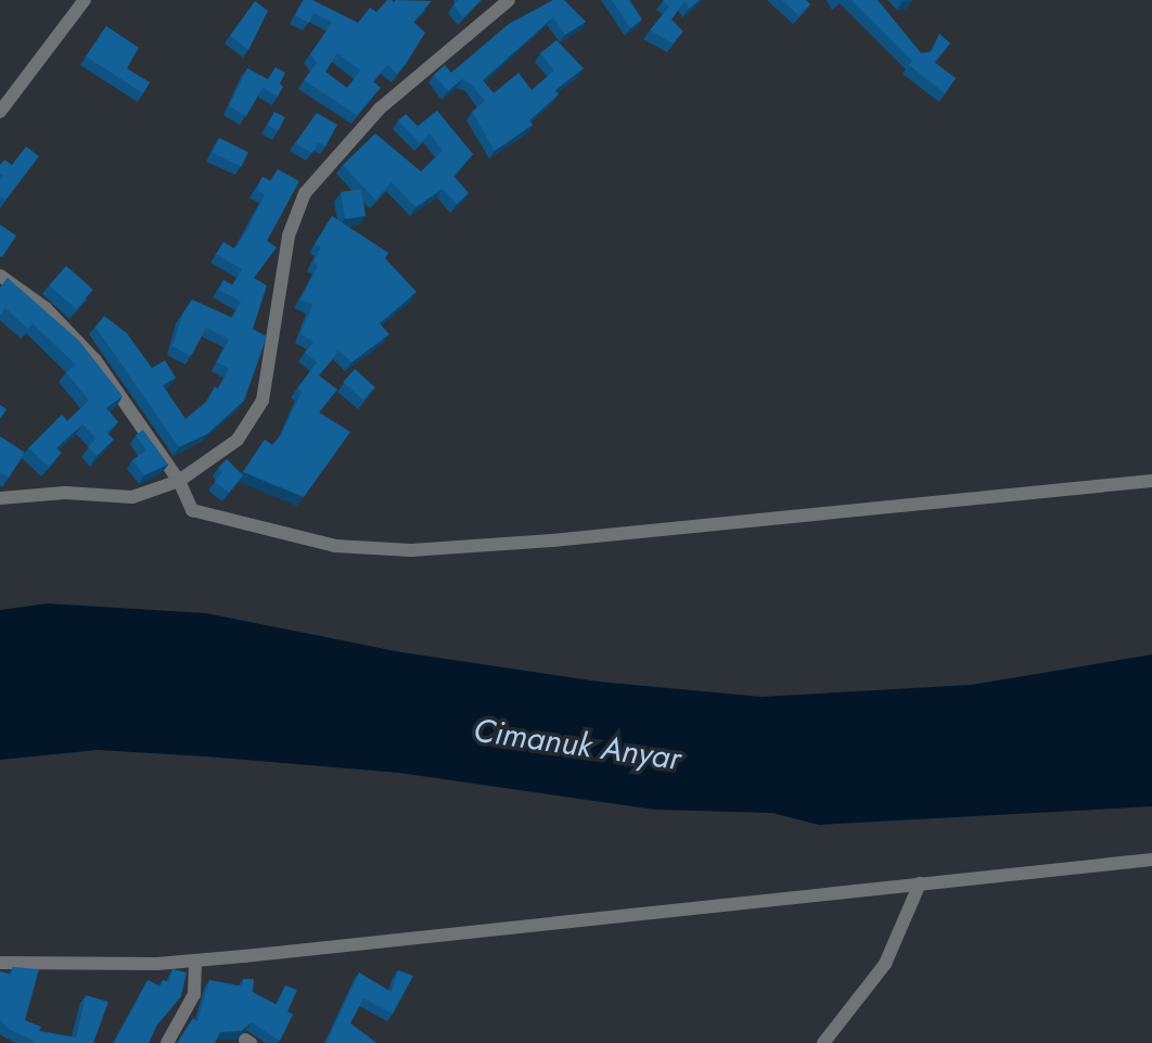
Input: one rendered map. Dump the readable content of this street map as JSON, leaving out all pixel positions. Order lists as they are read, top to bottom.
{
  "water": ["Cimanuk Anyar"]
}
